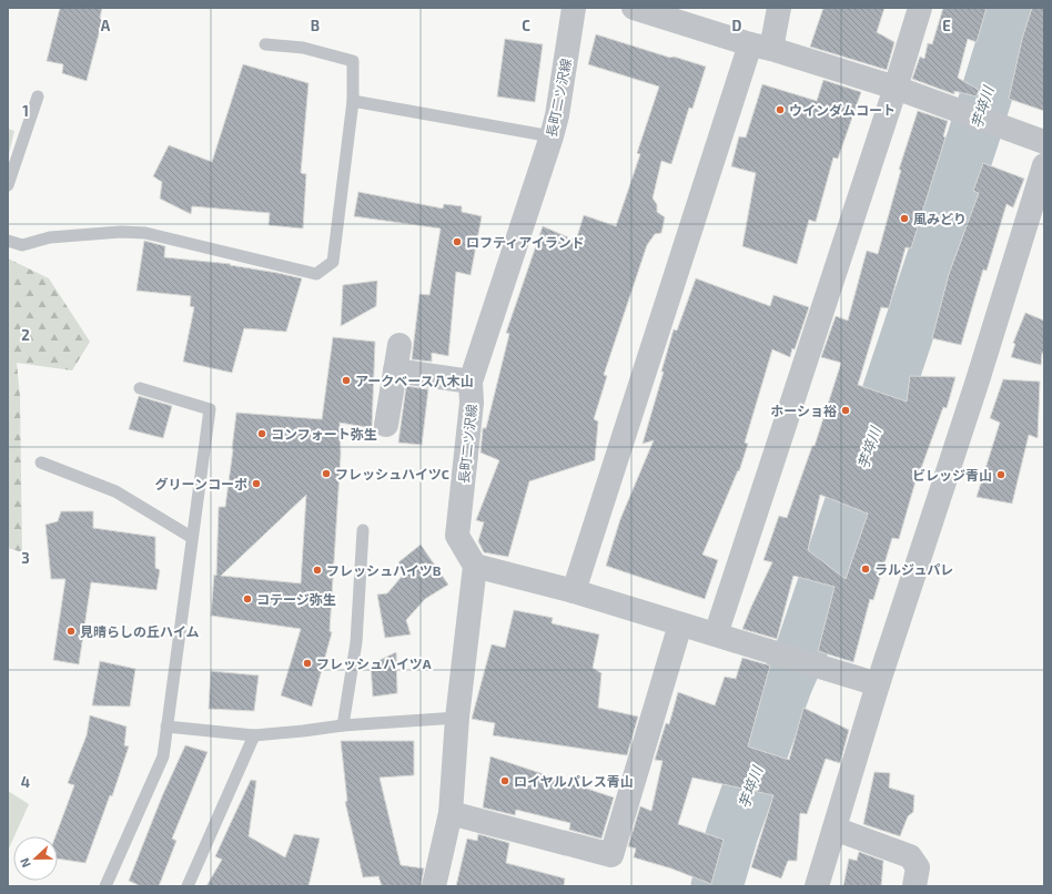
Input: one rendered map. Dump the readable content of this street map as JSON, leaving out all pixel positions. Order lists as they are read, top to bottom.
{
  "streets": {
    "street": ["長町二ツ沢線"]
  },
  "water": ["芋埣川"],
  "places": [
    "ウインダムコート",
    "風みどり",
    "ロフティアイランド",
    "アークベース八木山",
    "ホーショ裕",
    "コンフォート弥生",
    "フレッシュハイツC",
    "ビレッジ青山",
    "グリーンコーポ",
    "ラルジュパレ",
    "フレッシュハイツB",
    "コテージ弥生",
    "見晴らしの丘ハイム",
    "フレッシュハイツA",
    "ロイヤルパレス青山"
  ],
  "north": "left",
  "grid": {
    "columns": [
      "A",
      "B",
      "C",
      "D",
      "E"
    ],
    "rows": [
      "1",
      "2",
      "3",
      "4"
    ]
  }
}
